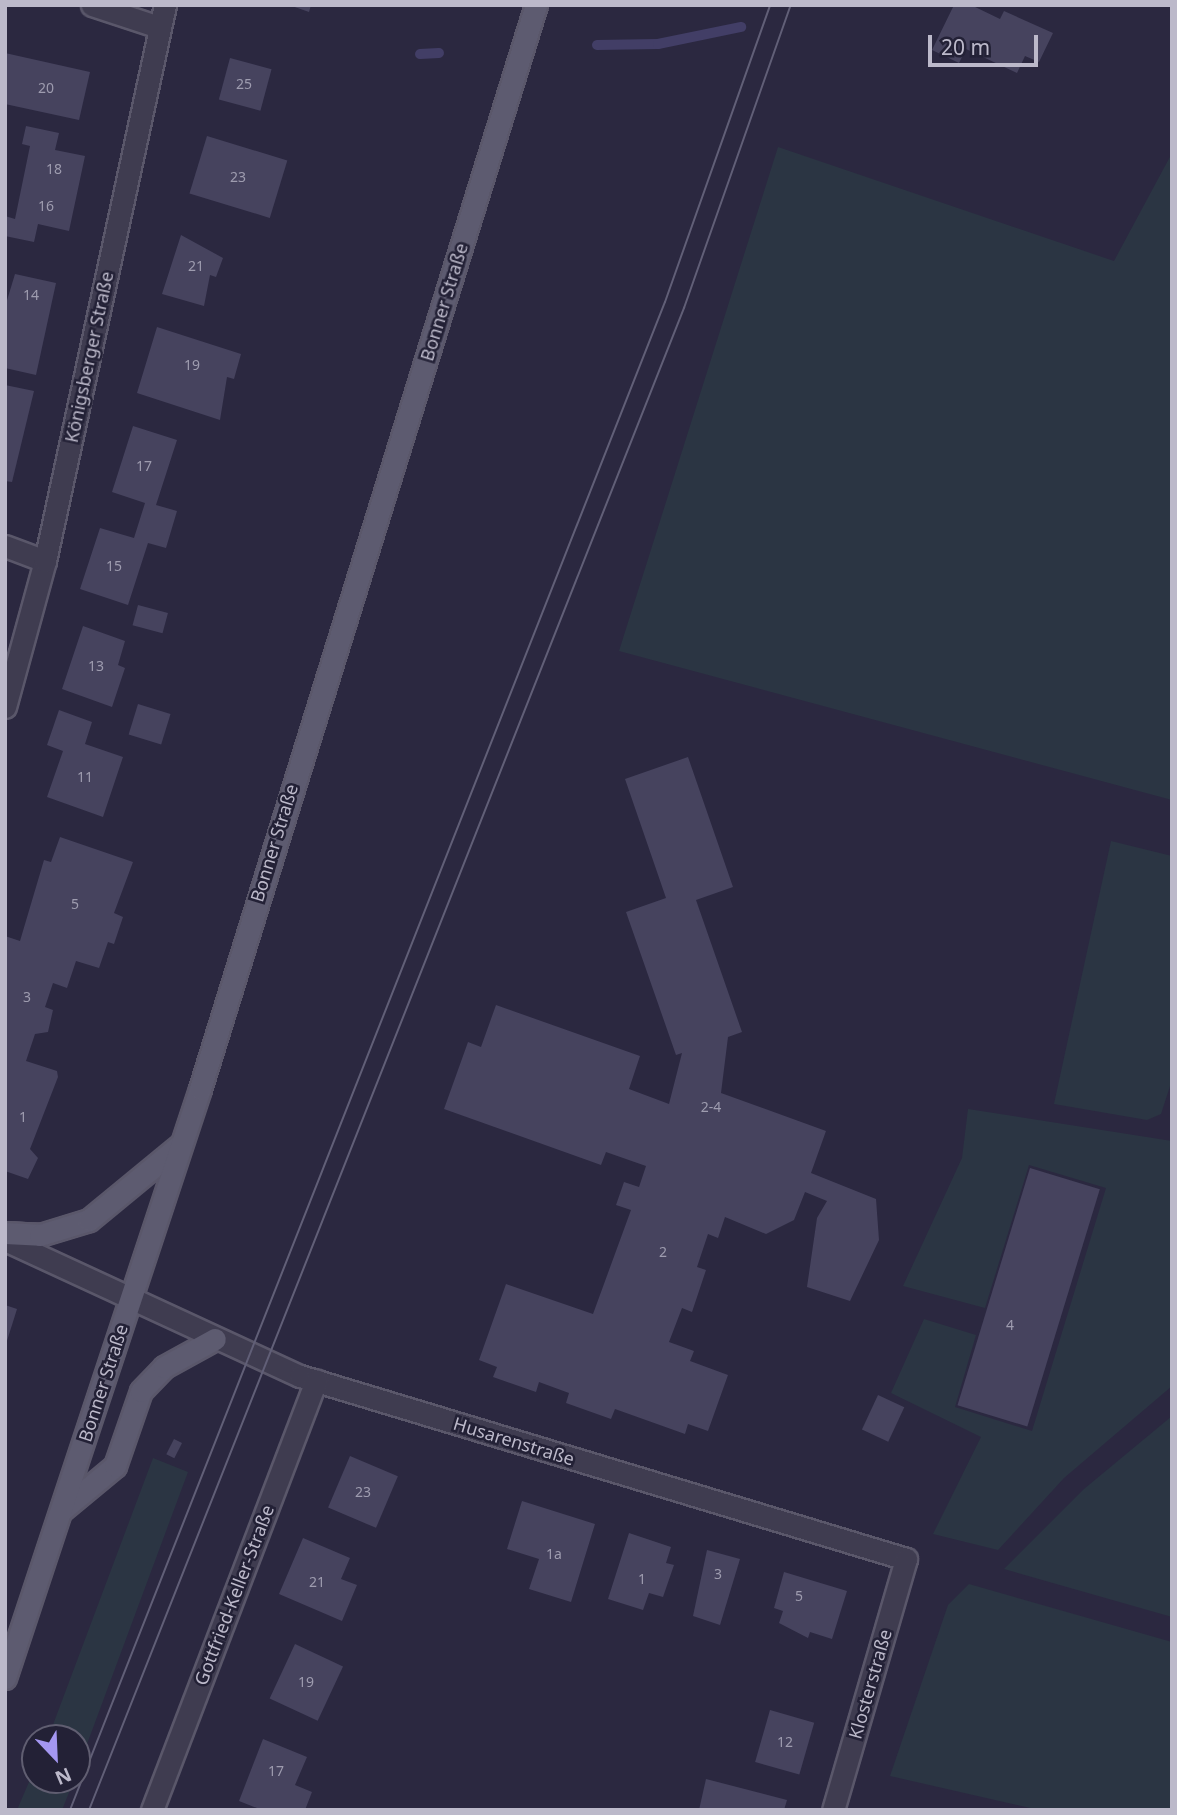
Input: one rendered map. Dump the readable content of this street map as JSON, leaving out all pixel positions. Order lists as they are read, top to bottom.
{
  "streets": {
    "main road": ["Bonner Straße"],
    "street": [
      "Königsberger Straße",
      "Husarenstraße",
      "Gottfried-Keller-Straße",
      "Klosterstraße"
    ]
  },
  "crossings": [
    ["Bonner Straße", "Husarenstraße"],
    ["Husarenstraße", "Gottfried-Keller-Straße"],
    ["Husarenstraße", "Klosterstraße"]
  ],
  "house_numbers": [
    "25",
    "20",
    "18",
    "23",
    "16",
    "21",
    "14",
    "19",
    "17",
    "15",
    "13",
    "11",
    "5",
    "3",
    "2-4",
    "1",
    "2",
    "4",
    "23",
    "1a",
    "3",
    "1",
    "21",
    "5",
    "19",
    "12",
    "17"
  ],
  "scale_bar": "20 m",
  "north": "bottom right"
}
